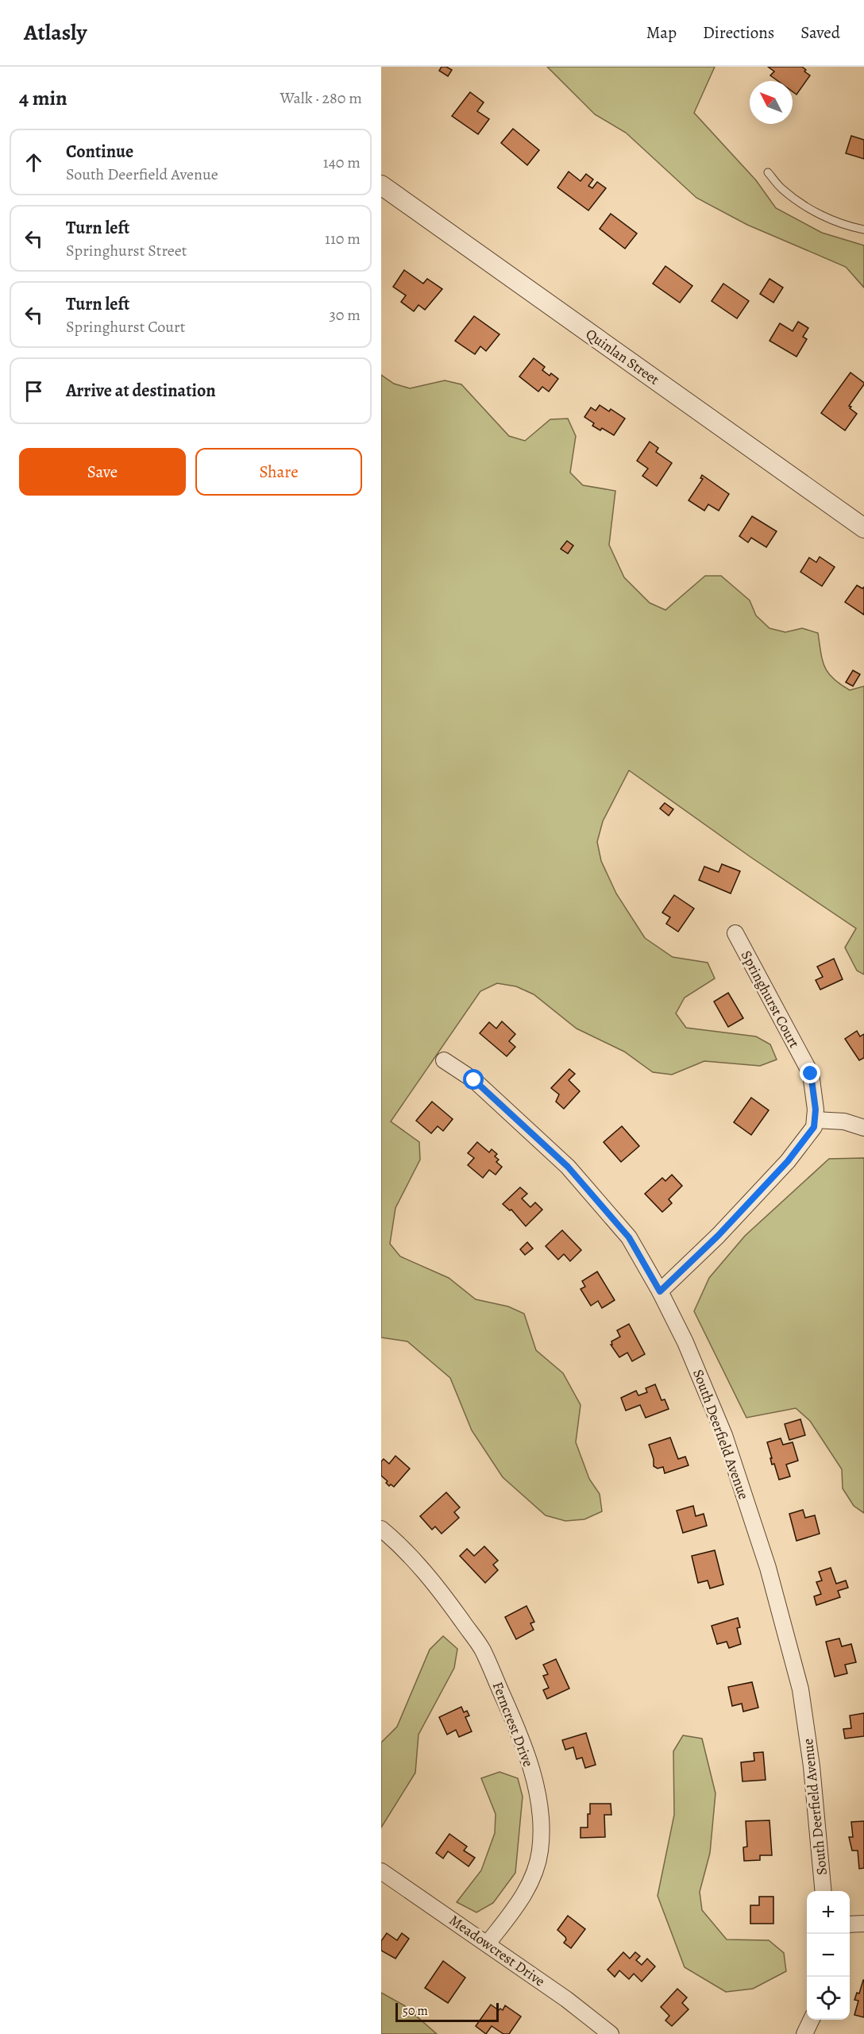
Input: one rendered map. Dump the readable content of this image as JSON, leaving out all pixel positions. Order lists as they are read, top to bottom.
{
  "streets": {
    "street": [
      "Quinlan Street",
      "Springhurst Court",
      "South Deerfield Avenue",
      "Ferncrest Drive",
      "Meadowcrest Drive"
    ]
  },
  "crossings": [
    ["Ferncrest Drive", "Meadowcrest Drive"]
  ],
  "scale_bar": "50 m",
  "north": "top left",
  "page": {
    "header": "Atlasly",
    "nav": ["Map", "Directions", "Saved"],
    "heading": ["4 min", "Walk · 280 m"],
    "list": [
      ["Continue", "South Deerfield Avenue", "140 m"],
      ["Turn left", "Springhurst Street", "110 m"],
      ["Turn left", "Springhurst Court", "30 m"],
      "Arrive at destination"
    ],
    "buttons": ["Save", "Share"],
    "map_buttons": ["+", "−"],
    "scale": "50 m"
  }
}
